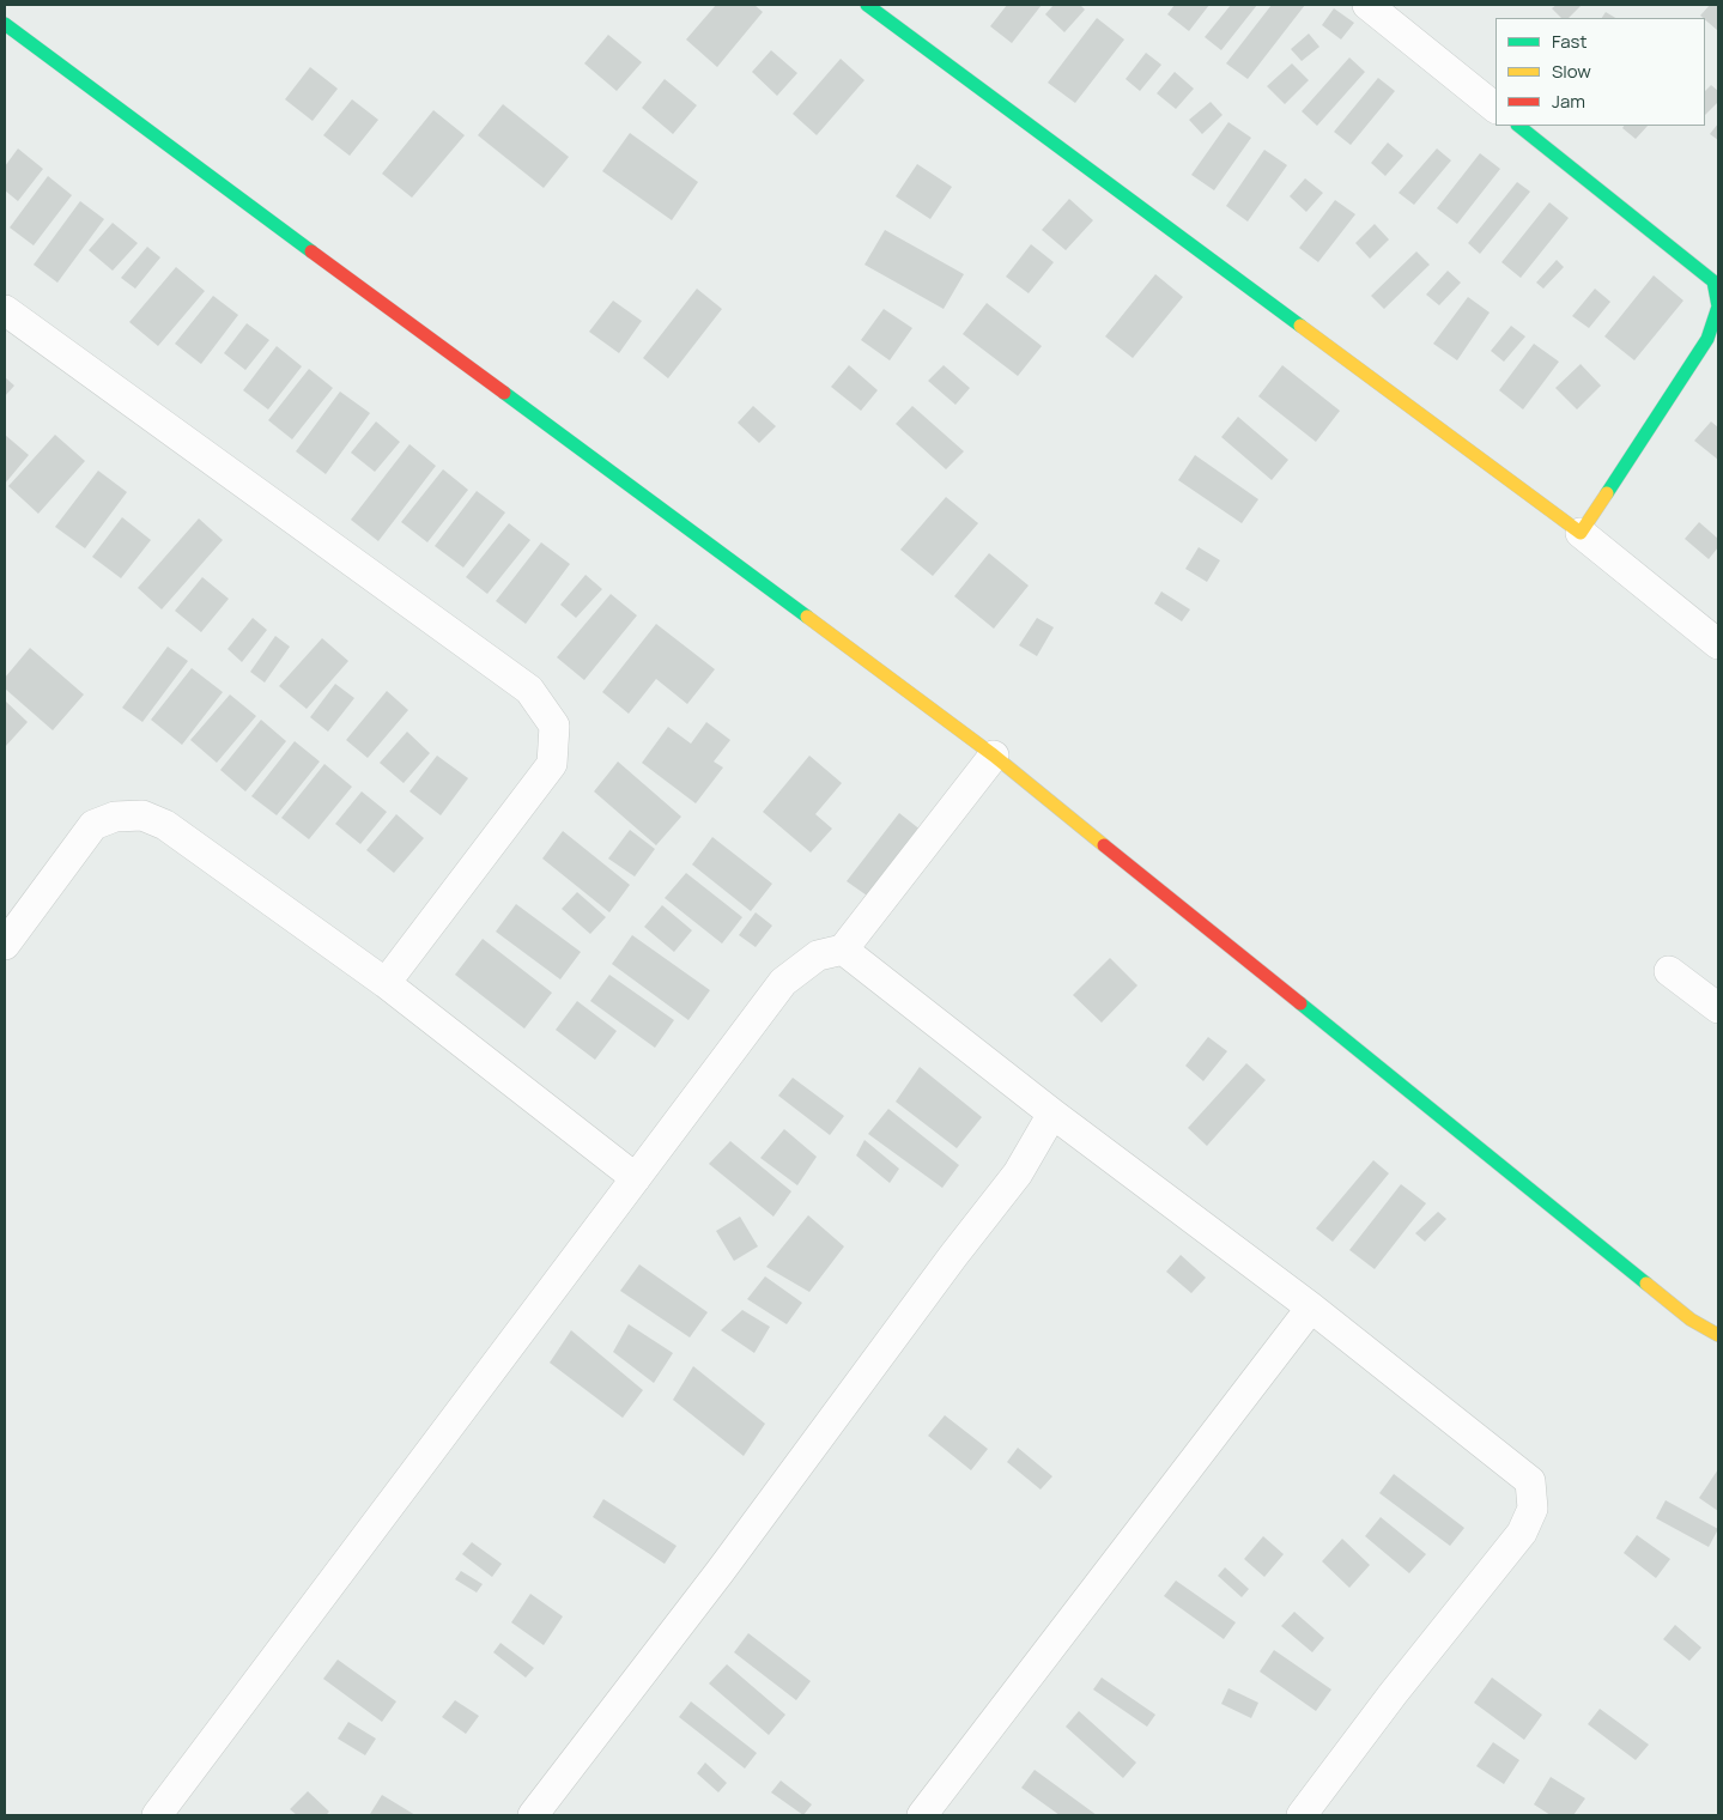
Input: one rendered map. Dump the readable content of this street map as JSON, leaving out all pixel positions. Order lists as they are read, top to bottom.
{
  "legend": ["Fast", "Slow", "Jam"]
}
